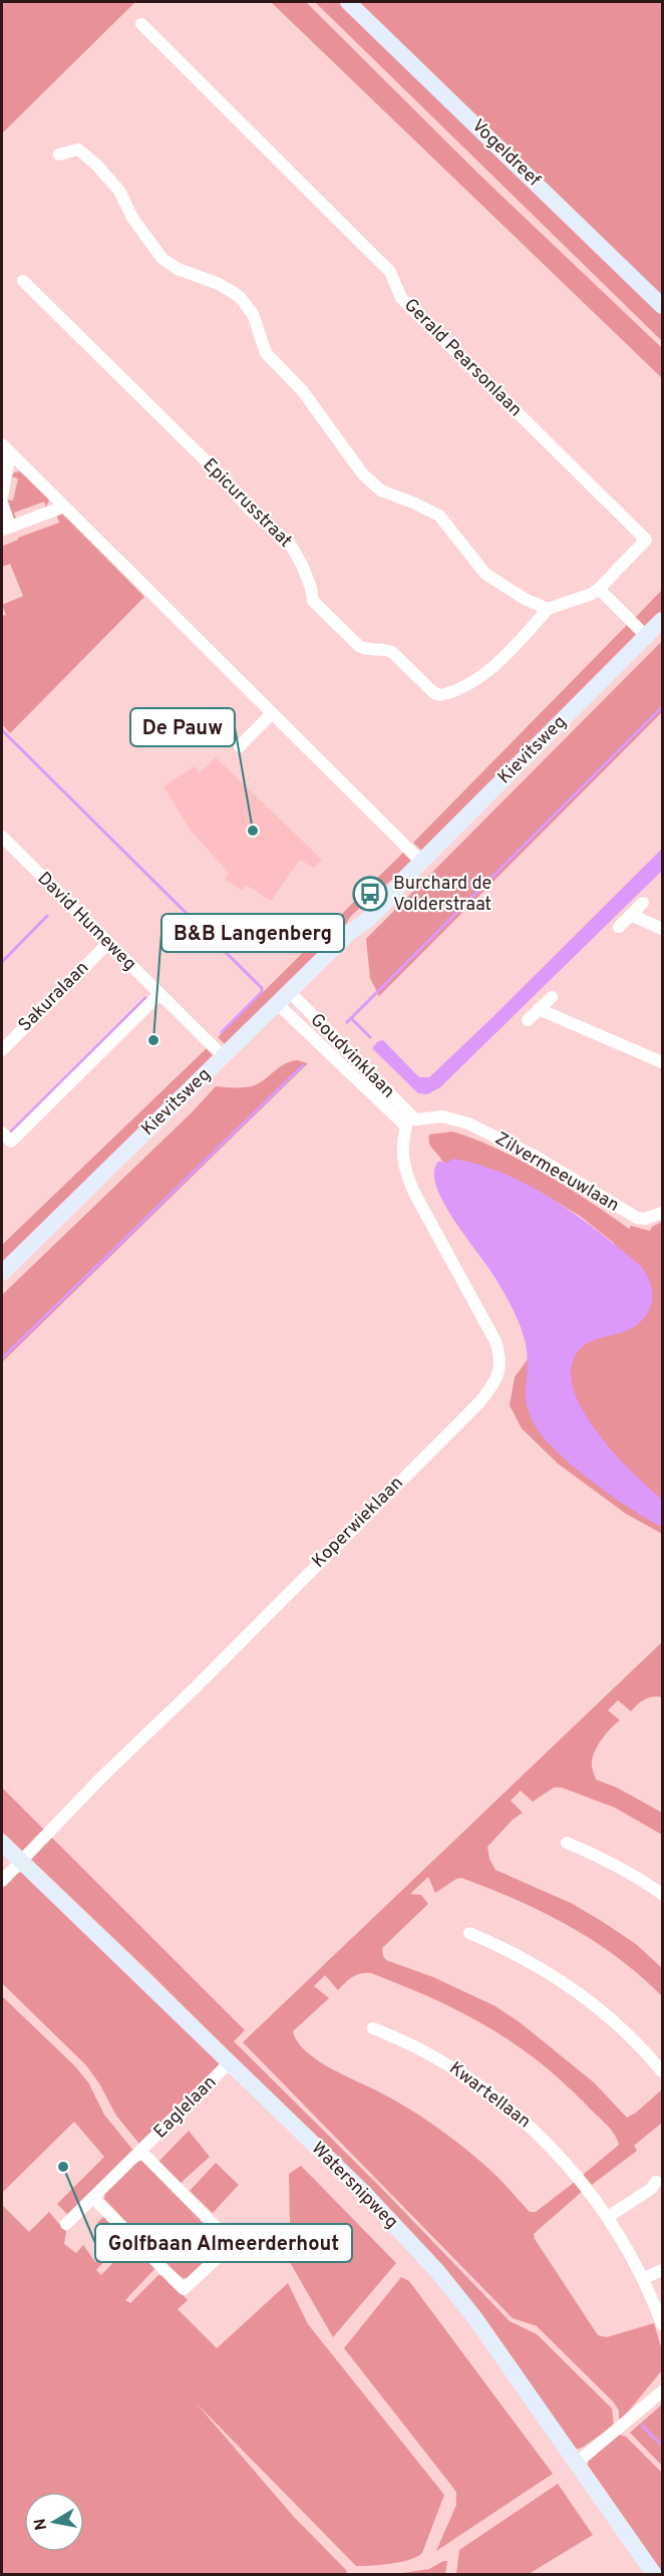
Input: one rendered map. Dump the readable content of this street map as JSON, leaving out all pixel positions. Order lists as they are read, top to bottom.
{
  "streets": {
    "street": [
      "Vogeldreef",
      "Gerald Pearsonlaan",
      "Epicurusstraat",
      "Kievitsweg",
      "David Humeweg",
      "Sakuralaan",
      "Goudvinklaan",
      "Zilvermeeuwlaan",
      "Koperwieklaan",
      "Kwartellaan",
      "Eaglelaan",
      "Watersnipweg"
    ]
  },
  "crossings": [
    ["Kievitsweg", "David Humeweg"],
    ["Kievitsweg", "Goudvinklaan"],
    ["David Humeweg", "Sakuralaan"],
    ["Goudvinklaan", "Zilvermeeuwlaan"],
    ["Goudvinklaan", "Koperwieklaan"],
    ["Zilvermeeuwlaan", "Koperwieklaan"],
    ["Koperwieklaan", "Watersnipweg"],
    ["Eaglelaan", "Watersnipweg"]
  ],
  "places": {
    "other": ["De Pauw", "B&B Langenberg", "Golfbaan Almeerderhout"],
    "bus stop": ["Burchard de Volderstraat"]
  },
  "north": "left"
}
